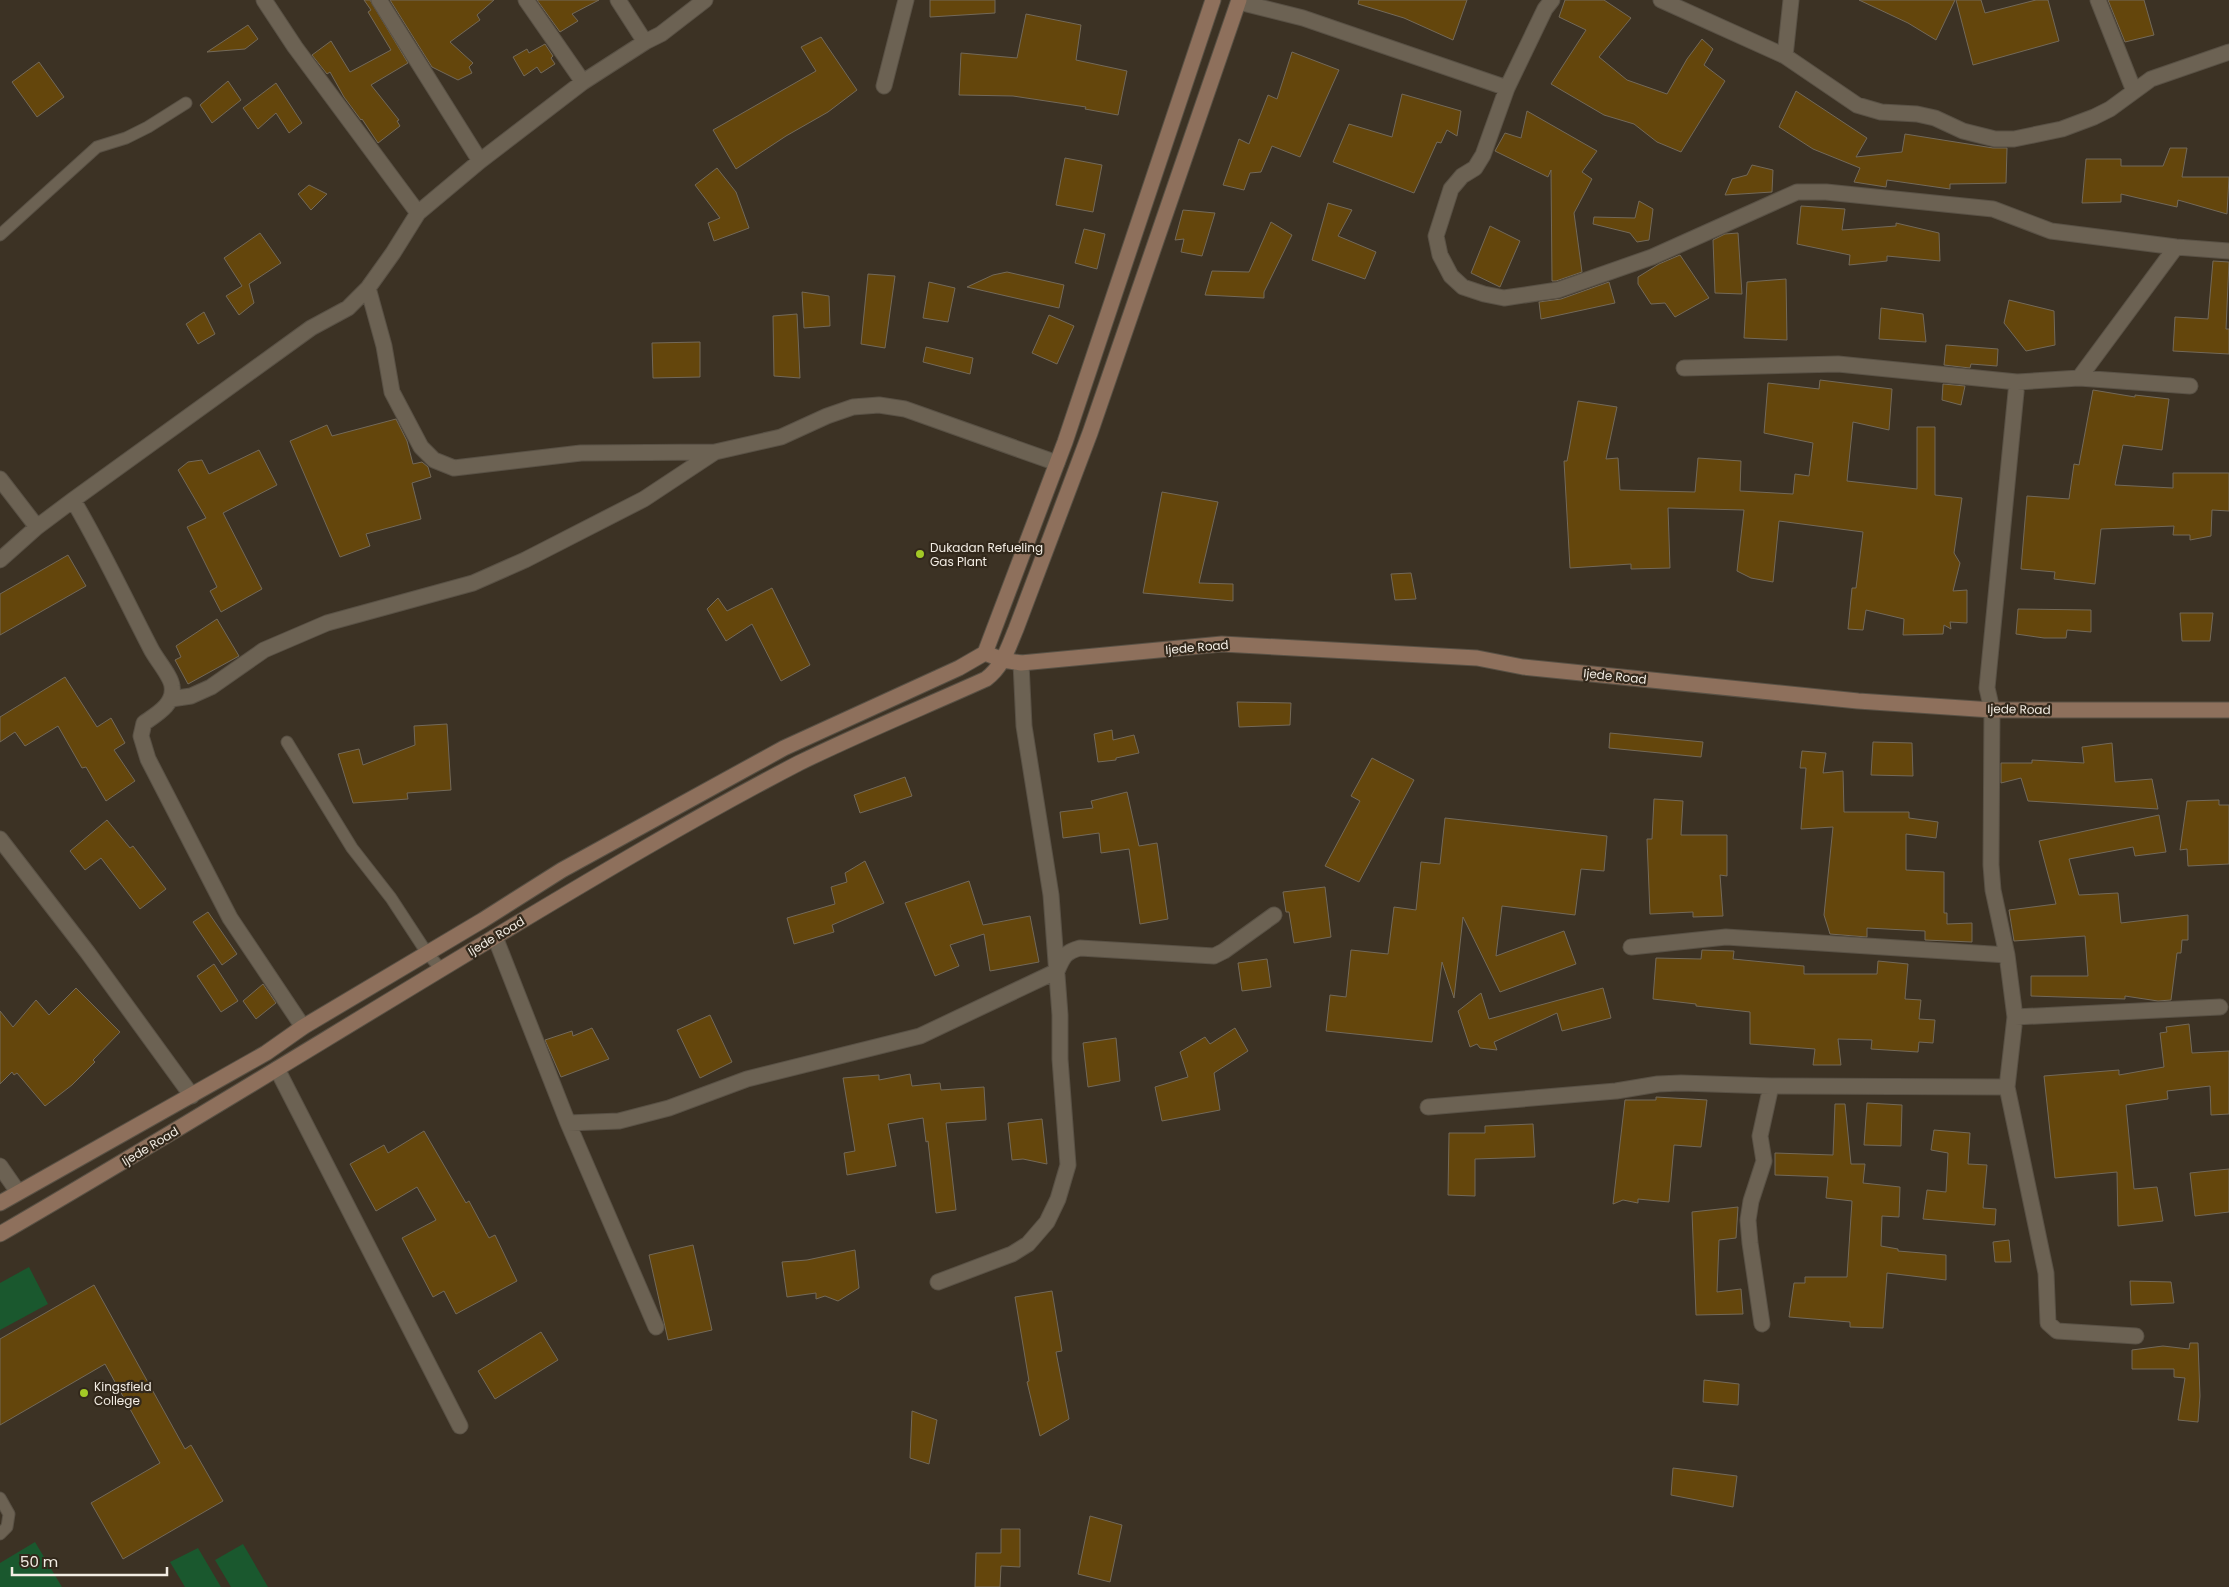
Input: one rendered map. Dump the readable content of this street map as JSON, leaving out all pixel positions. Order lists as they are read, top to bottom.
{
  "streets": {
    "main road": ["Ijede Road"]
  },
  "places": ["Dukadan Refueling Gas Plant", "Kingsfield College"],
  "scale_bar": "50 m"
}
